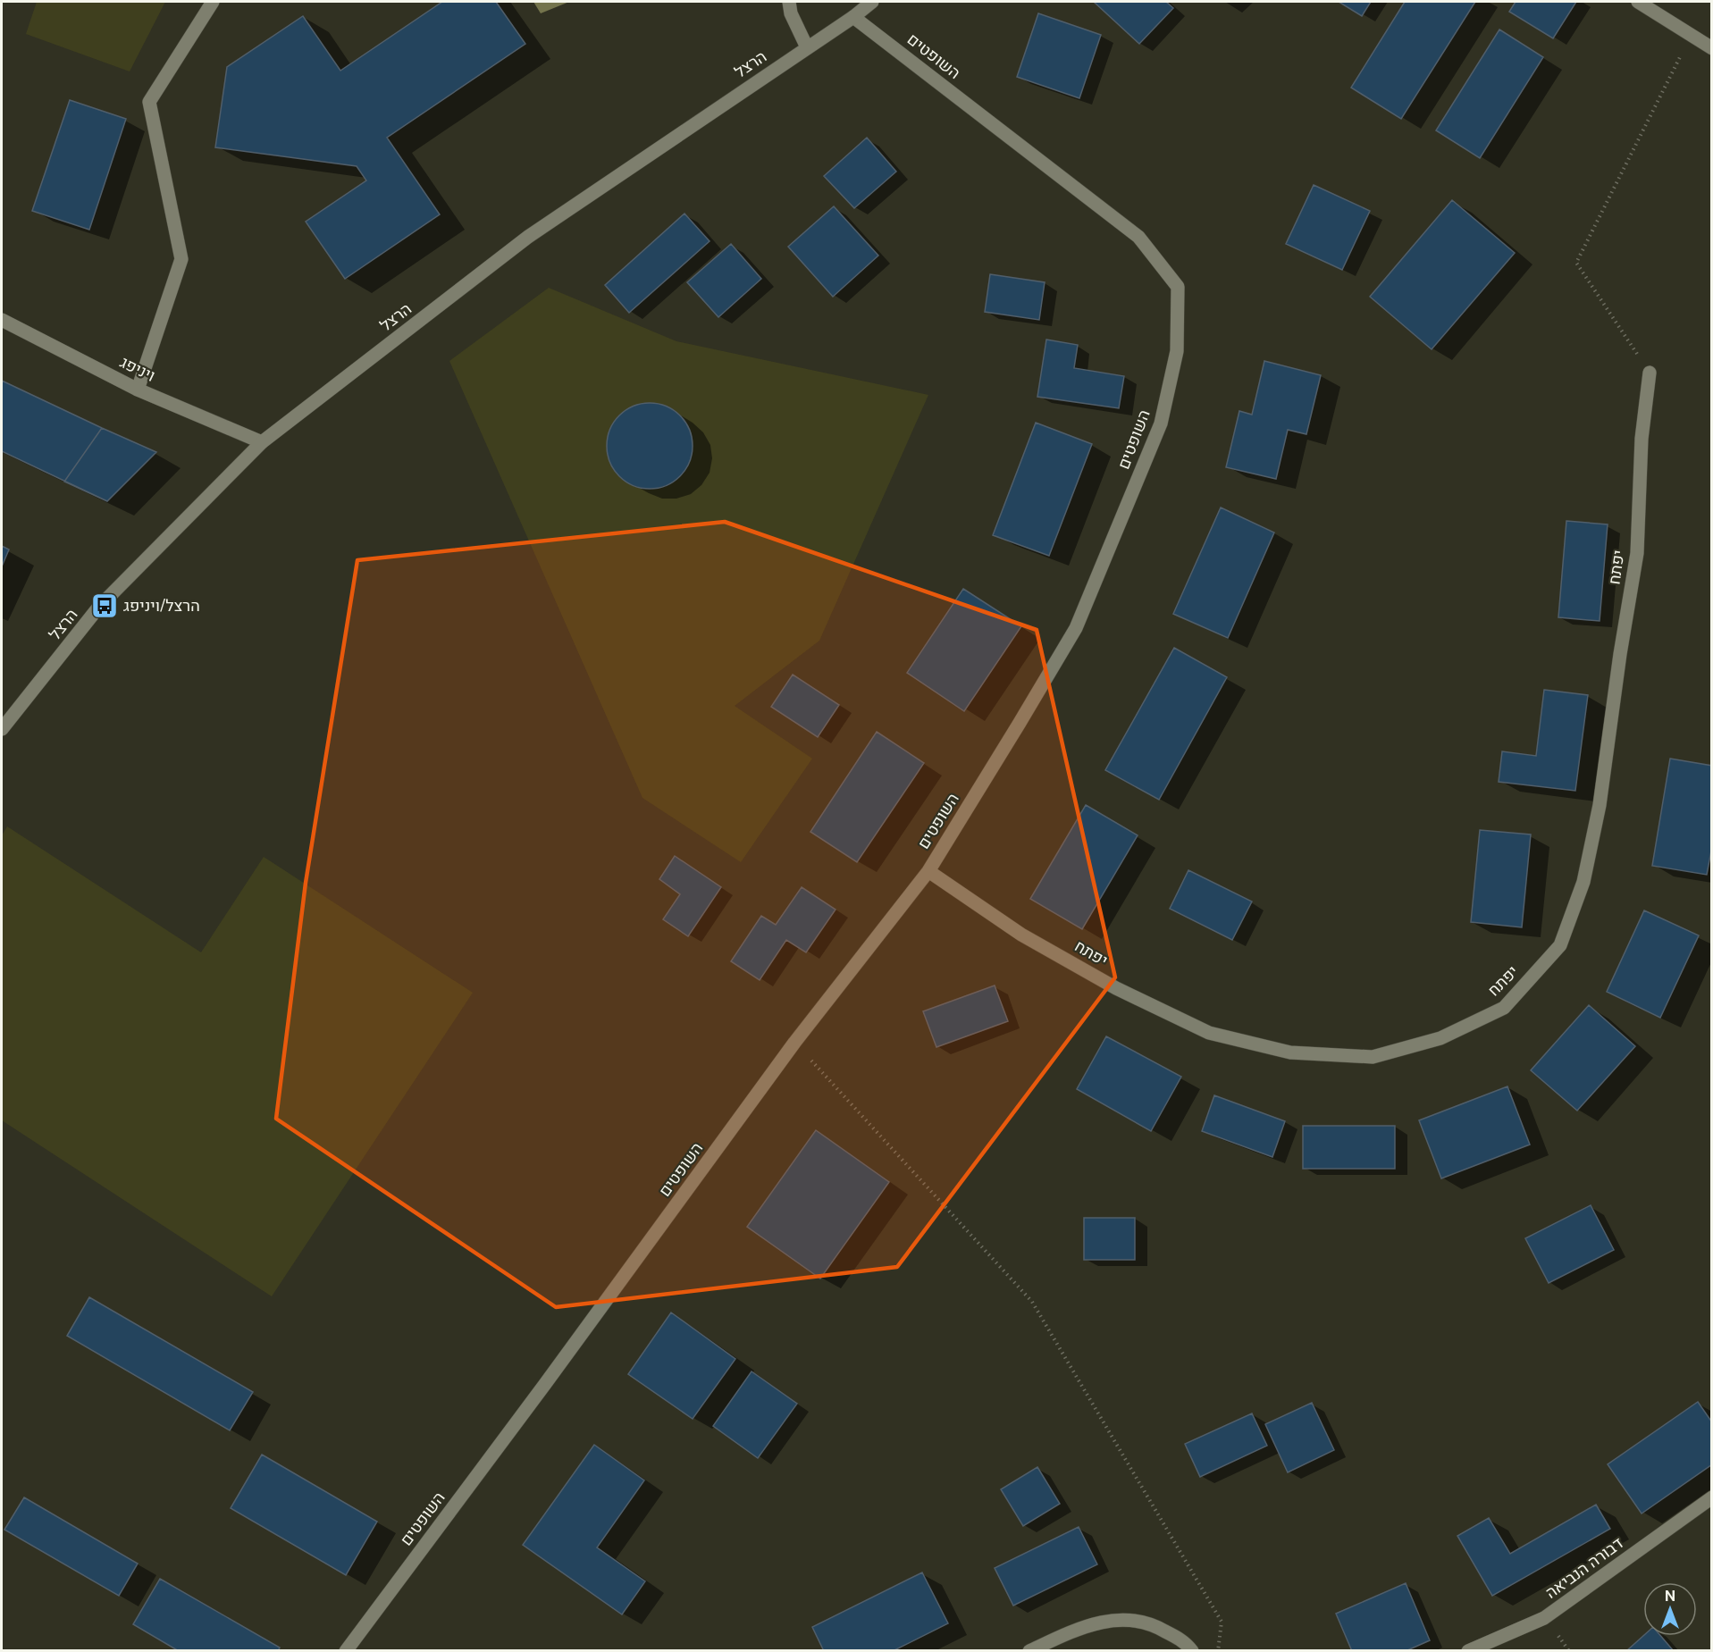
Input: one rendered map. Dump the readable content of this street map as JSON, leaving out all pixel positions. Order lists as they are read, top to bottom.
{
  "streets": {
    "street": [
      "השופטים",
      "הרצל",
      "ויניפג",
      "יפתח",
      "דבורה הנביאה"
    ]
  },
  "crossings": [
    ["השופטים", "הרצל"],
    ["השופטים", "יפתח"],
    ["הרצל", "ויניפג"]
  ],
  "places": {
    "bus stop": ["הרצל/ויניפג"]
  },
  "north": "top"
}
